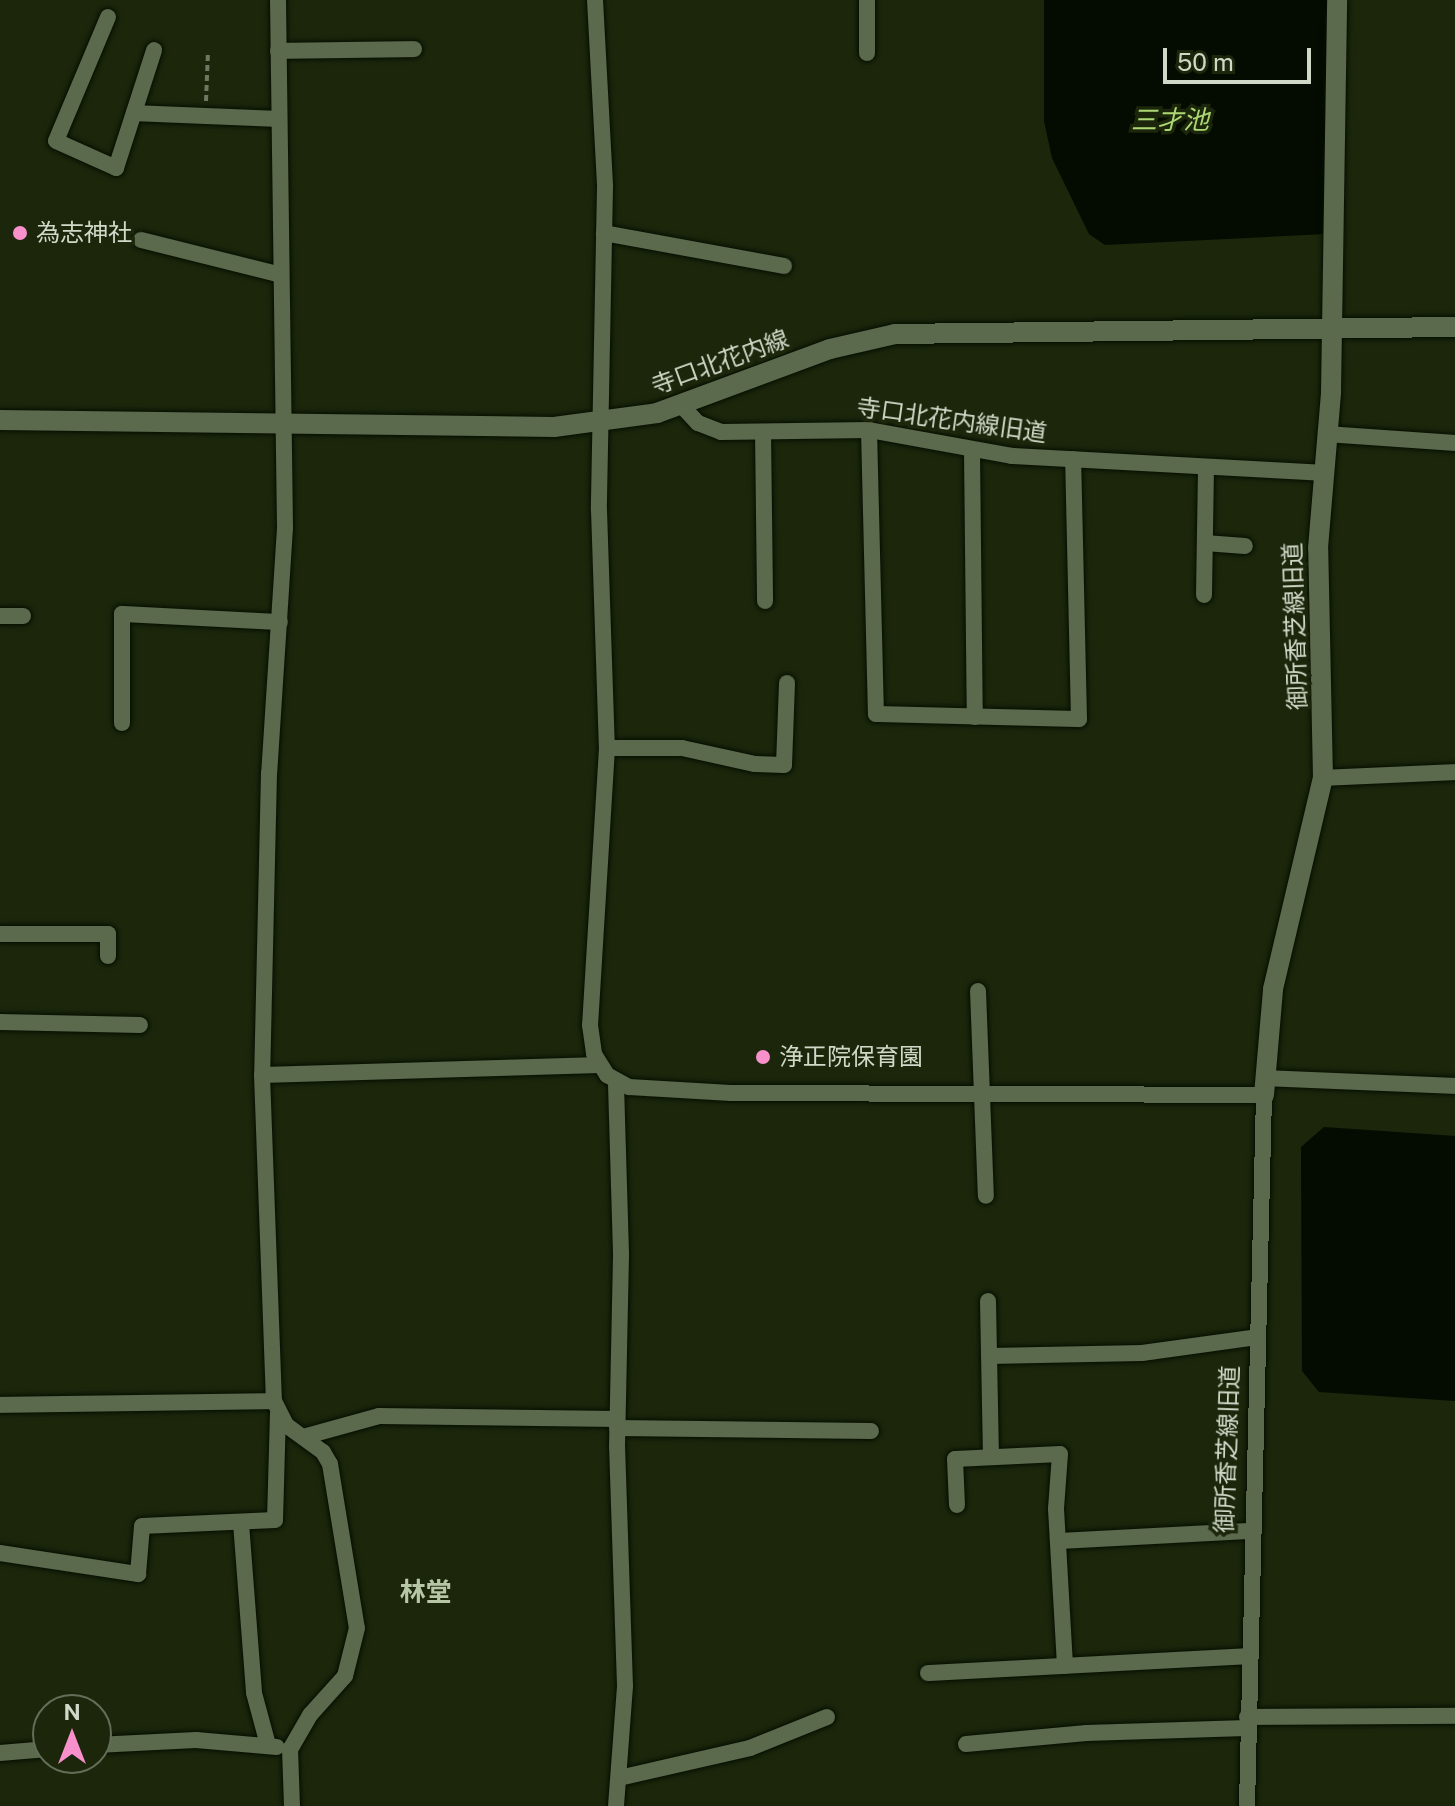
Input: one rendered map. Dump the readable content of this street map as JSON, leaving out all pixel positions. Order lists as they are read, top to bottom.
{
  "streets": {
    "main road": ["寺口北花内線", "御所香芝線旧道"],
    "street": ["寺口北花内線旧道"]
  },
  "crossings": [
    ["寺口北花内線", "寺口北花内線旧道"],
    ["寺口北花内線", "御所香芝線旧道"],
    ["寺口北花内線旧道", "御所香芝線旧道"]
  ],
  "districts": ["林堂"],
  "water": ["三才池"],
  "places": ["為志神社", "浄正院保育園"],
  "scale_bar": "50 m",
  "north": "top"
}
